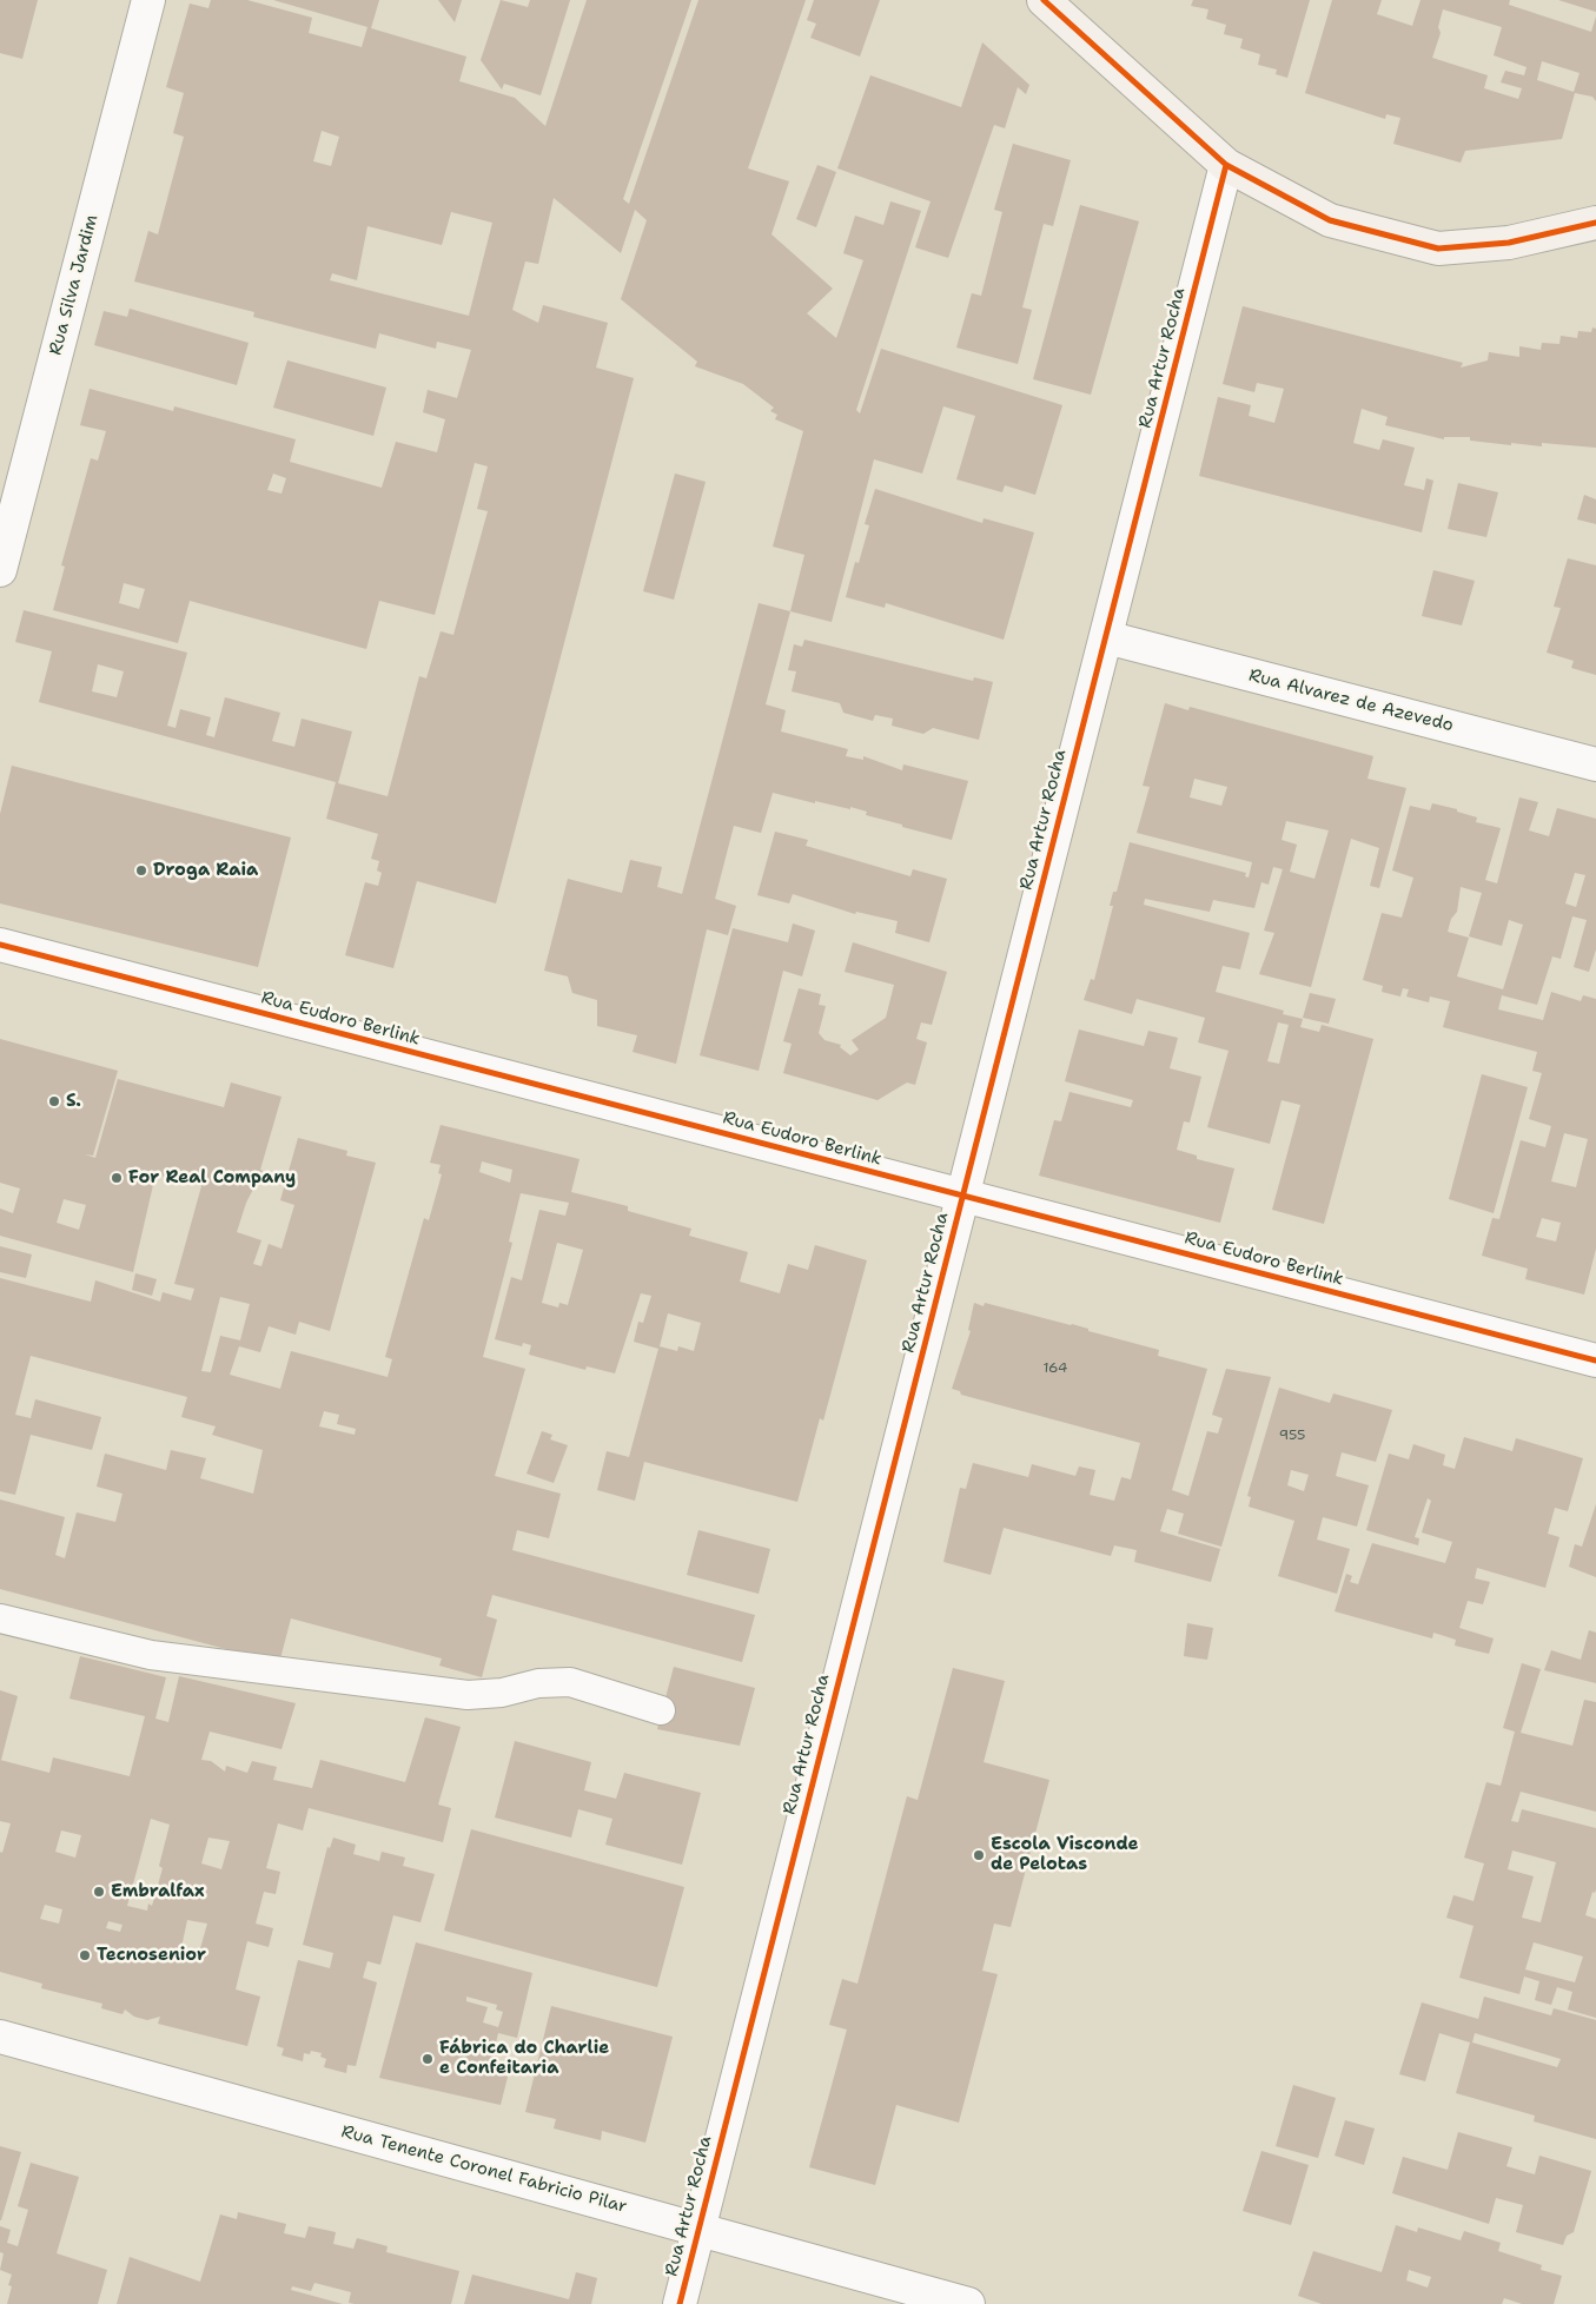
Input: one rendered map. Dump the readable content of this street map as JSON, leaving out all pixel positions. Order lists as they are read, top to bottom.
{
  "streets": {
    "street": [
      "Rua Silva Jardim",
      "Rua Artur Rocha",
      "Rua Alvarez de Azevedo",
      "Rua Eudoro Berlink",
      "Rua Tenente Coronel Fabricio Pilar"
    ]
  },
  "crossings": [
    ["Rua Artur Rocha", "Rua Alvarez de Azevedo"],
    ["Rua Artur Rocha", "Rua Eudoro Berlink"],
    ["Rua Artur Rocha", "Rua Tenente Coronel Fabricio Pilar"]
  ],
  "places": [
    "Droga Raia",
    "S.",
    "For Real Company",
    "Escola Visconde de Pelotas",
    "Embralfax",
    "Tecnosenior",
    "Fábrica do Charlie e Confeitaria"
  ],
  "house_numbers": ["164", "955"]
}
